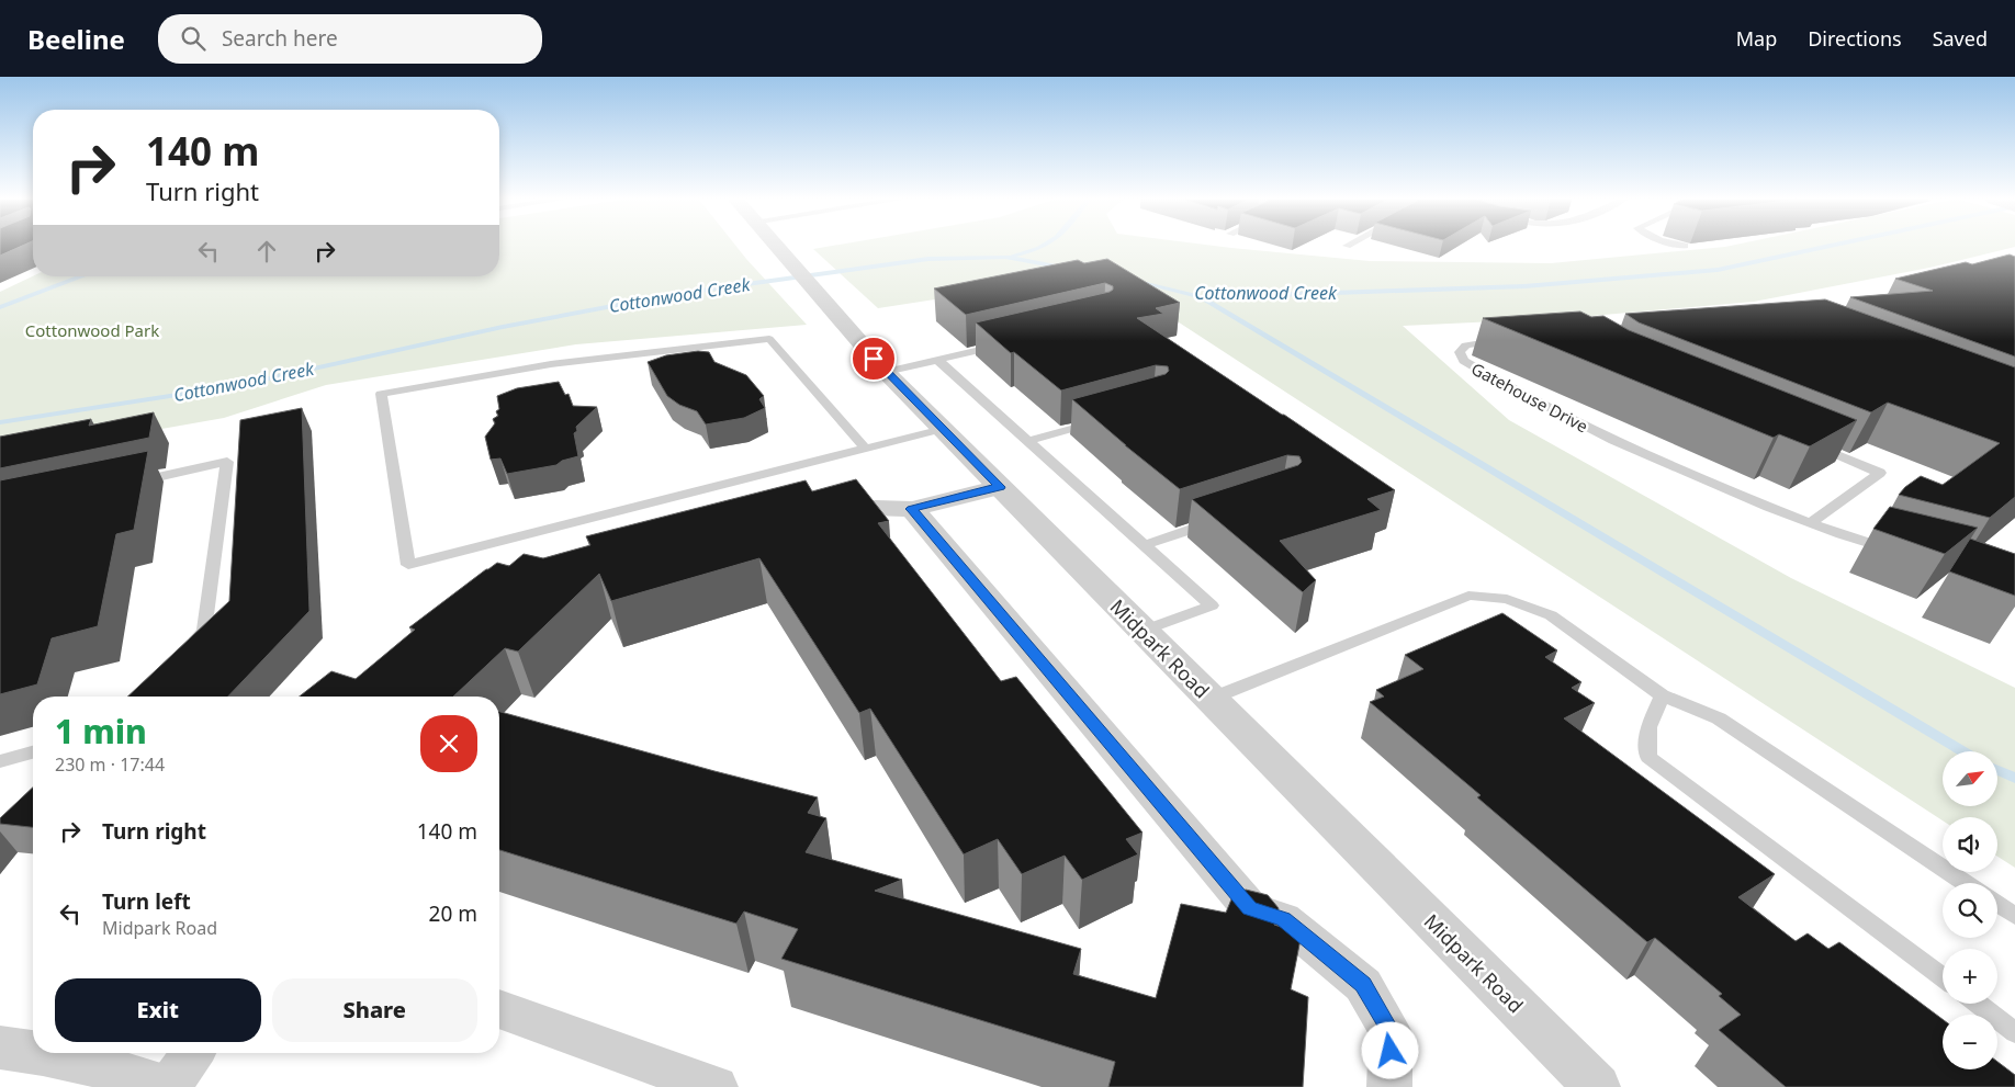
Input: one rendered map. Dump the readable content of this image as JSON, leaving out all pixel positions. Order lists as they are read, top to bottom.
{
  "streets": {
    "street": ["Midpark Road"],
    "lane": ["Gatehouse Drive"]
  },
  "water": ["Cottonwood Creek"],
  "parks": ["Cottonwood Park"],
  "north": "top right",
  "page": {
    "header": "Beeline",
    "search": "Search here",
    "nav": ["Map", "Directions", "Saved"],
    "turn": ["140 m", "Turn right"],
    "heading": ["1 min", "230 m · 17:44"],
    "map_buttons": ["+", "−"],
    "list": [
      {
        "name": "Turn right",
        "value": "140 m"
      },
      {
        "name": "Turn left",
        "note": "Midpark Road",
        "value": "20 m"
      }
    ],
    "buttons": ["Exit", "Share"]
  }
}
